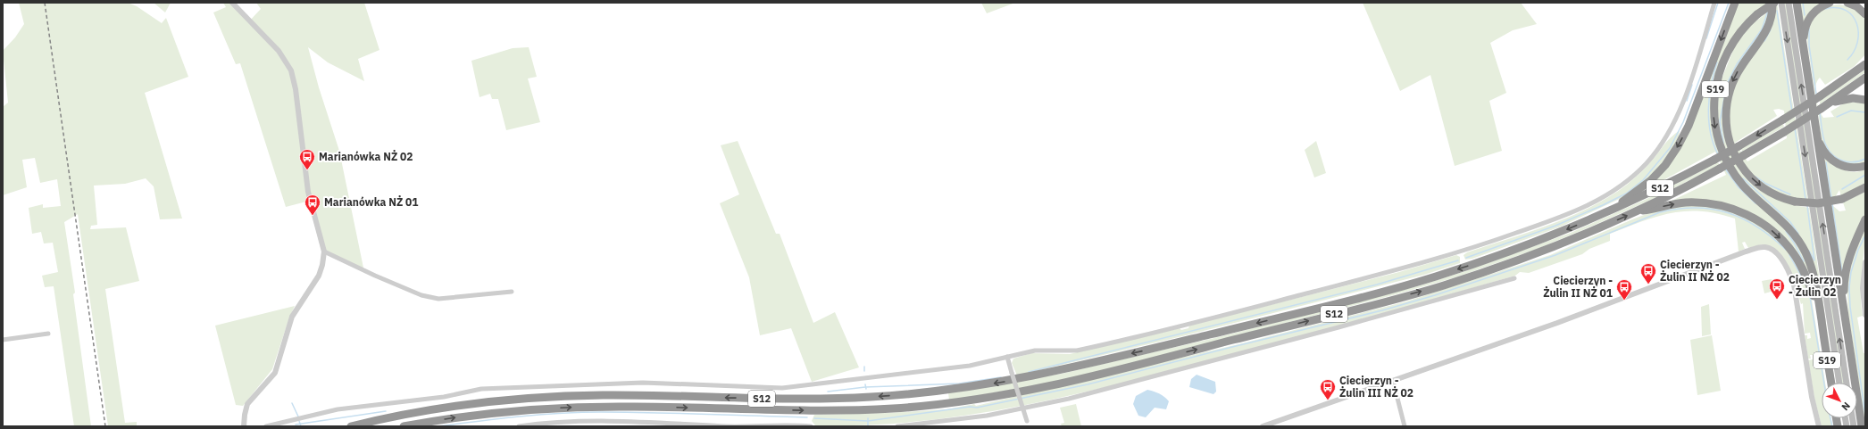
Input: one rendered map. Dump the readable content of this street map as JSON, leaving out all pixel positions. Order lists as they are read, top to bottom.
{
  "streets": {
    "highway": ["S19", "S12"]
  },
  "places": {
    "bus stop": [
      "Marianówka NŻ 02",
      "Marianówka NŻ 01",
      "Ciecierzyn - Żulin II NŻ 02",
      "Ciecierzyn - Żulin 02",
      "Ciecierzyn - Żulin II NŻ 01",
      "Ciecierzyn - Żulin III NŻ 02"
    ]
  },
  "north": "bottom right"
}
